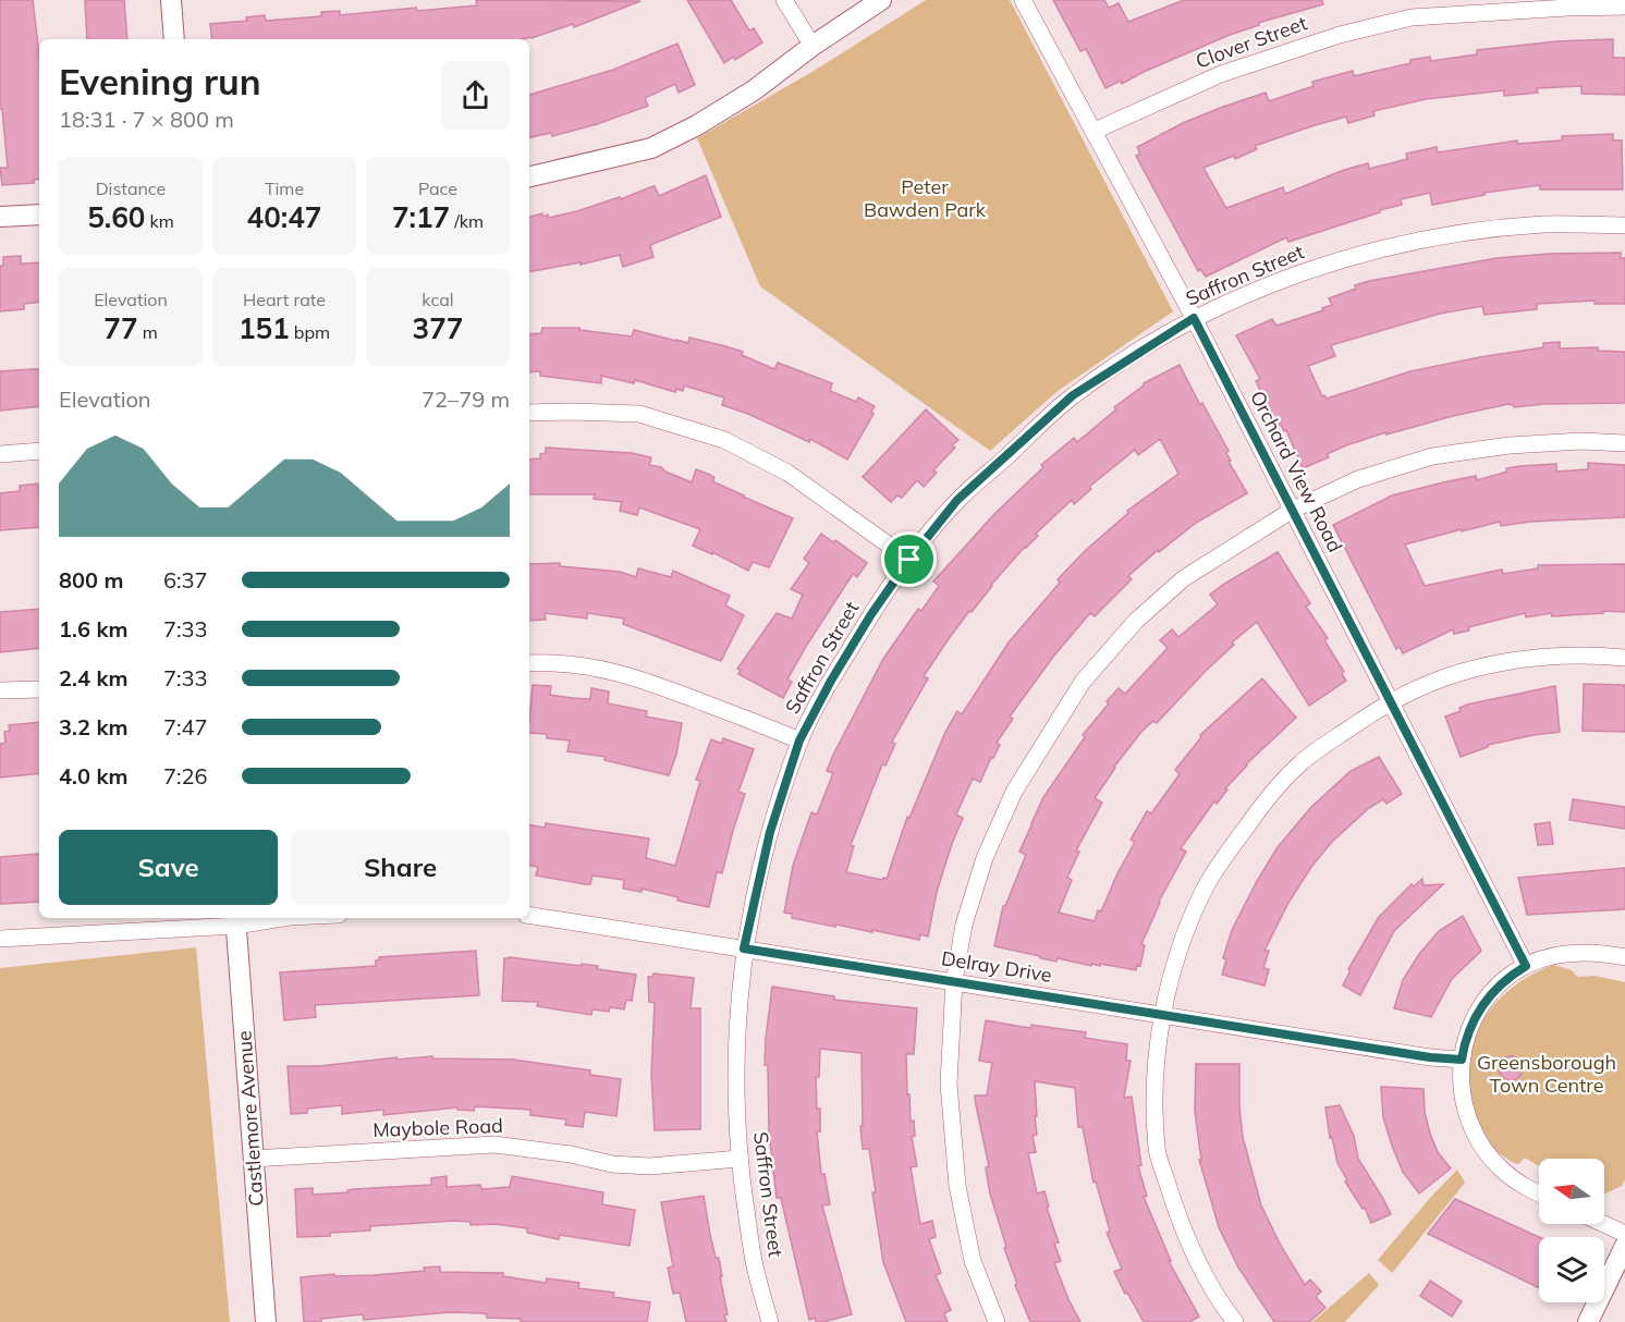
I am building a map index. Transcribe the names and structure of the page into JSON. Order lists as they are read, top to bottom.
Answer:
{
  "streets": {
    "street": [
      "Clover Street",
      "Saffron Street",
      "Orchard View Road",
      "Delray Drive",
      "Castlemore Avenue",
      "Maybole Road"
    ]
  },
  "crossings": [
    ["Clover Street", "Orchard View Road"],
    ["Saffron Street", "Orchard View Road"],
    ["Saffron Street", "Delray Drive"],
    ["Saffron Street", "Maybole Road"],
    ["Castlemore Avenue", "Maybole Road"]
  ],
  "parks": ["Peter Bawden Park", "Greensborough Town Centre"],
  "north": "left",
  "page": {
    "heading": ["Evening run", "18:31 · 7 × 800 m"],
    "stats": [
      ["Distance", "5.60 km"],
      ["Time", "40:47"],
      ["Pace", "7:17 /km"],
      ["Elevation", "77 m"],
      ["Heart rate", "151 bpm"],
      ["kcal", "377"]
    ],
    "chart": ["Elevation", "72–79 m"],
    "list": [
      {
        "name": "800 m",
        "note": "6:37"
      },
      {
        "name": "1.6 km",
        "note": "7:33"
      },
      {
        "name": "2.4 km",
        "note": "7:33"
      },
      {
        "name": "3.2 km",
        "note": "7:47"
      },
      {
        "name": "4.0 km",
        "note": "7:26"
      }
    ],
    "buttons": ["Save", "Share"]
  }
}
